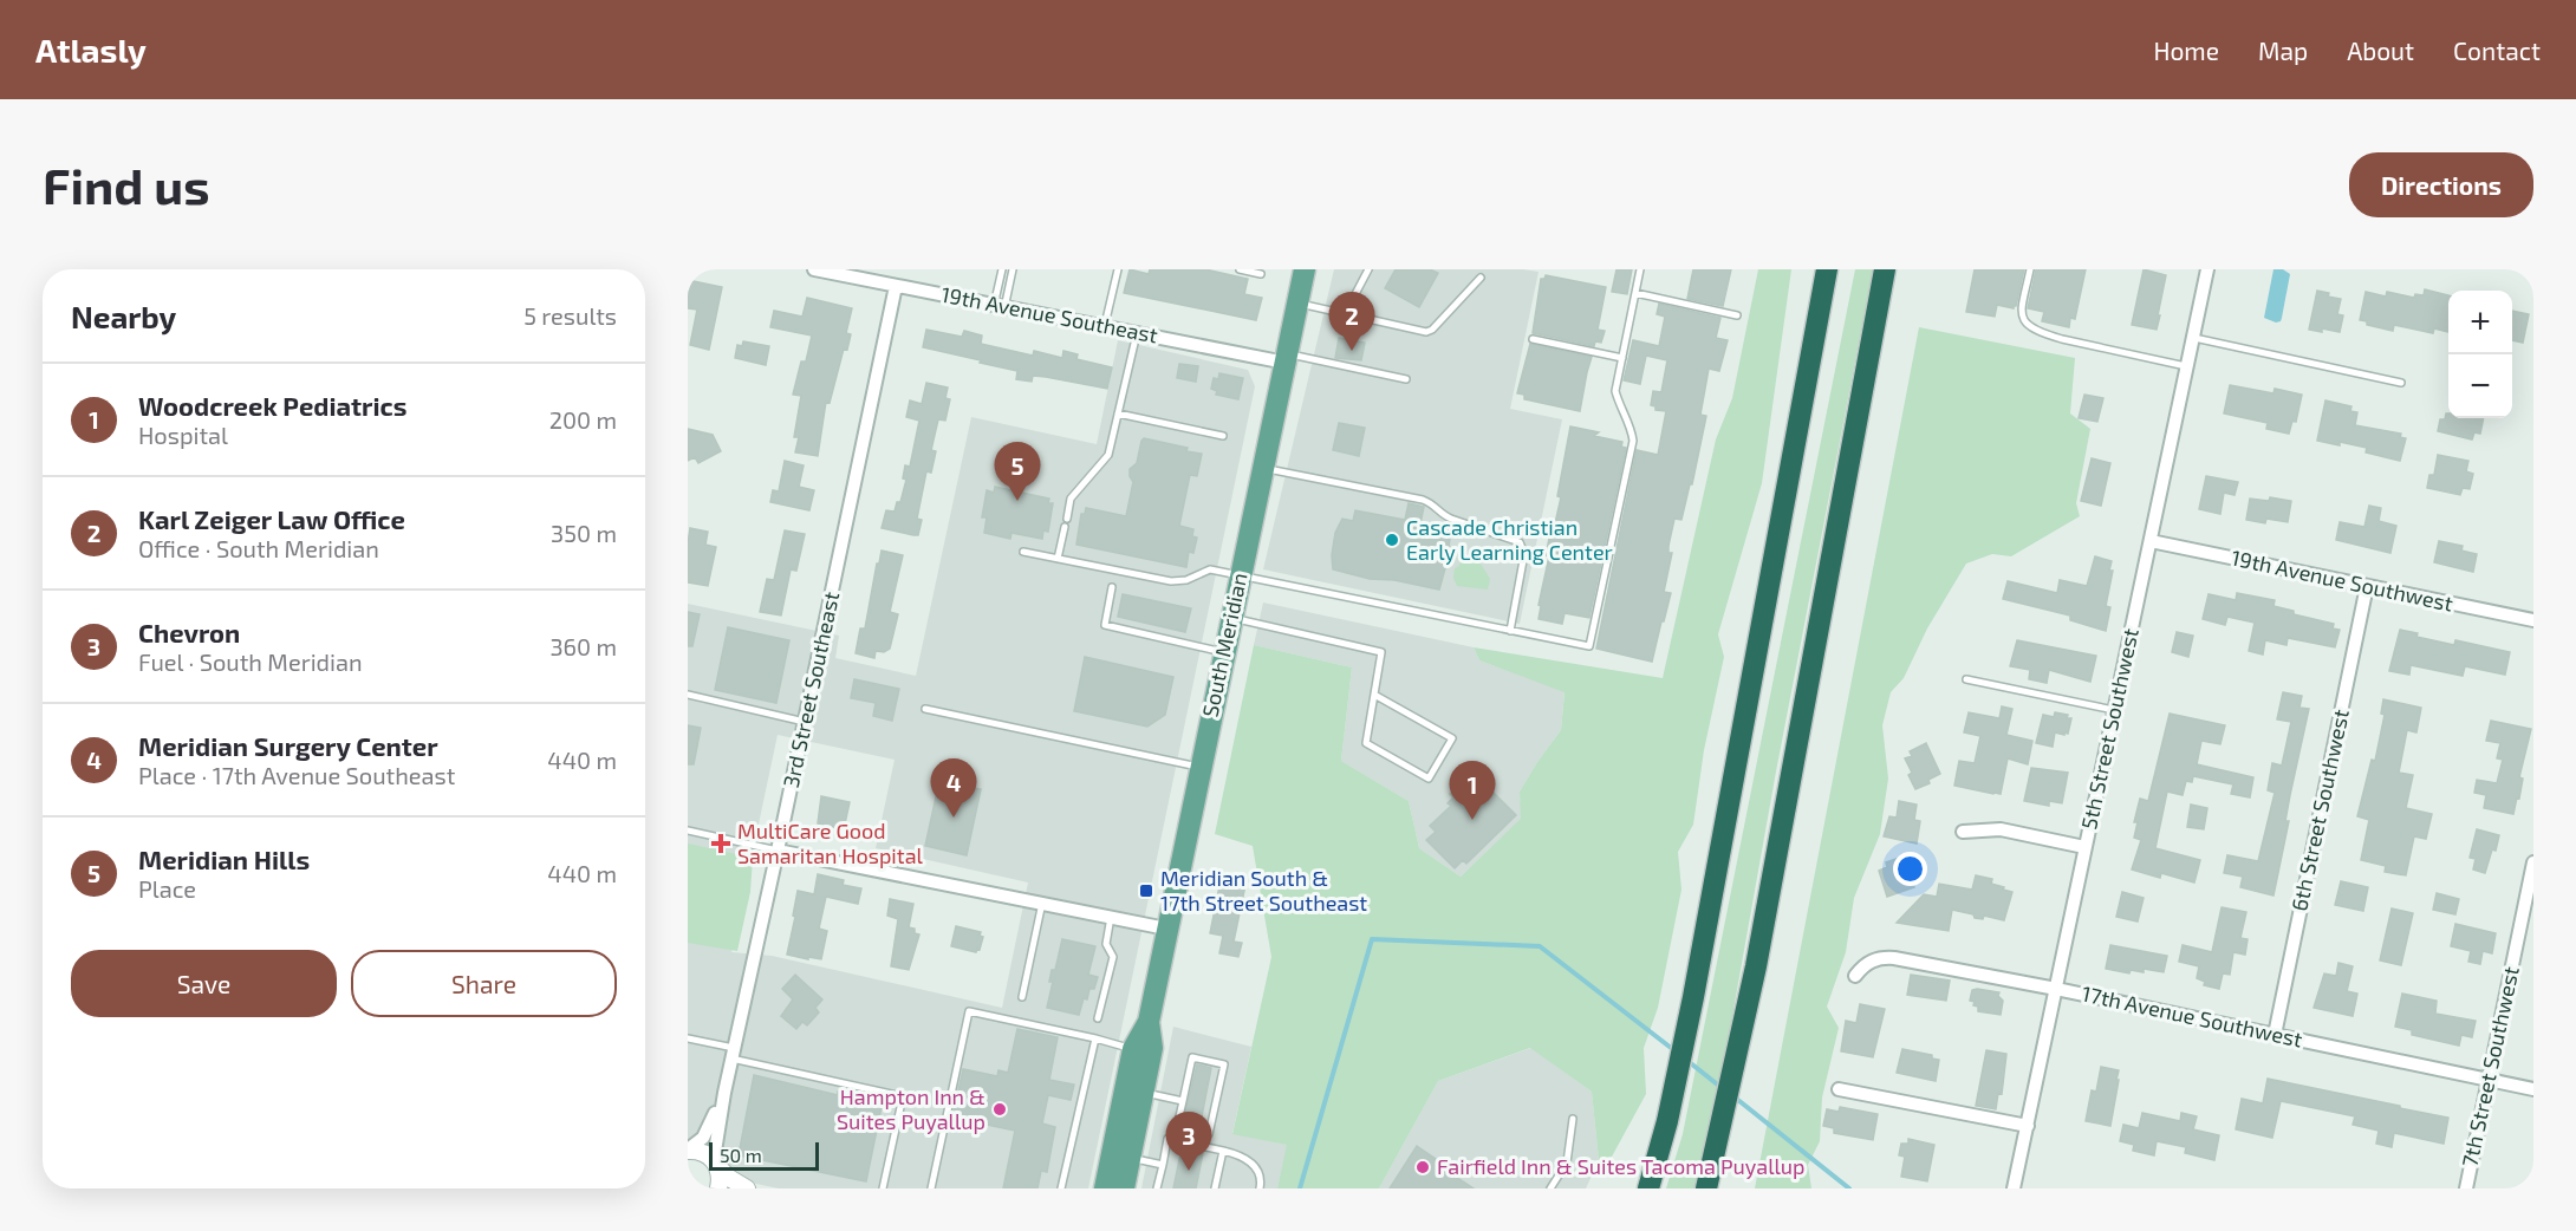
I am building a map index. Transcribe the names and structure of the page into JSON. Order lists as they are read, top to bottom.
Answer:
{
  "streets": {
    "main road": ["South Meridian"],
    "street": [
      "19th Avenue Southeast",
      "19th Avenue Southwest",
      "3rd Street Southeast",
      "5th Street Southwest",
      "6th Street Southwest",
      "17th Avenue Southwest",
      "7th Street Southwest"
    ]
  },
  "crossings": [
    ["19th Avenue Southeast", "South Meridian"],
    ["19th Avenue Southeast", "3rd Street Southeast"],
    ["19th Avenue Southwest", "5th Street Southwest"],
    ["19th Avenue Southwest", "6th Street Southwest"],
    ["5th Street Southwest", "17th Avenue Southwest"],
    ["6th Street Southwest", "17th Avenue Southwest"],
    ["17th Avenue Southwest", "7th Street Southwest"]
  ],
  "places": {
    "other": ["Cascade Christian Early Learning Center", "Hampton Inn & Suites Puyallup", "Fairfield Inn & Suites Tacoma Puyallup"],
    "health": ["MultiCare Good Samaritan Hospital"],
    "transit": ["Meridian South & 17th Street Southeast"]
  },
  "scale_bar": "50 m",
  "page": {
    "header": "Atlasly",
    "nav": [
      "Home",
      "Map",
      "About",
      "Contact"
    ],
    "buttons": [
      "Directions",
      ["Save", "Share"]
    ],
    "title": "Find us",
    "heading": ["Nearby", "5 results"],
    "map_buttons": ["+", "−"],
    "pins": [
      "2",
      "5",
      "4",
      "1",
      "3"
    ],
    "list": [
      {
        "mark": "1",
        "name": "Woodcreek Pediatrics",
        "note": "Hospital",
        "value": "200 m"
      },
      {
        "mark": "2",
        "name": "Karl Zeiger Law Office",
        "note": "Office · South Meridian",
        "value": "350 m"
      },
      {
        "mark": "3",
        "name": "Chevron",
        "note": "Fuel · South Meridian",
        "value": "360 m"
      },
      {
        "mark": "4",
        "name": "Meridian Surgery Center",
        "note": "Place · 17th Avenue Southeast",
        "value": "440 m"
      },
      {
        "mark": "5",
        "name": "Meridian Hills",
        "note": "Place",
        "value": "440 m"
      }
    ],
    "scale": "50 m"
  }
}
